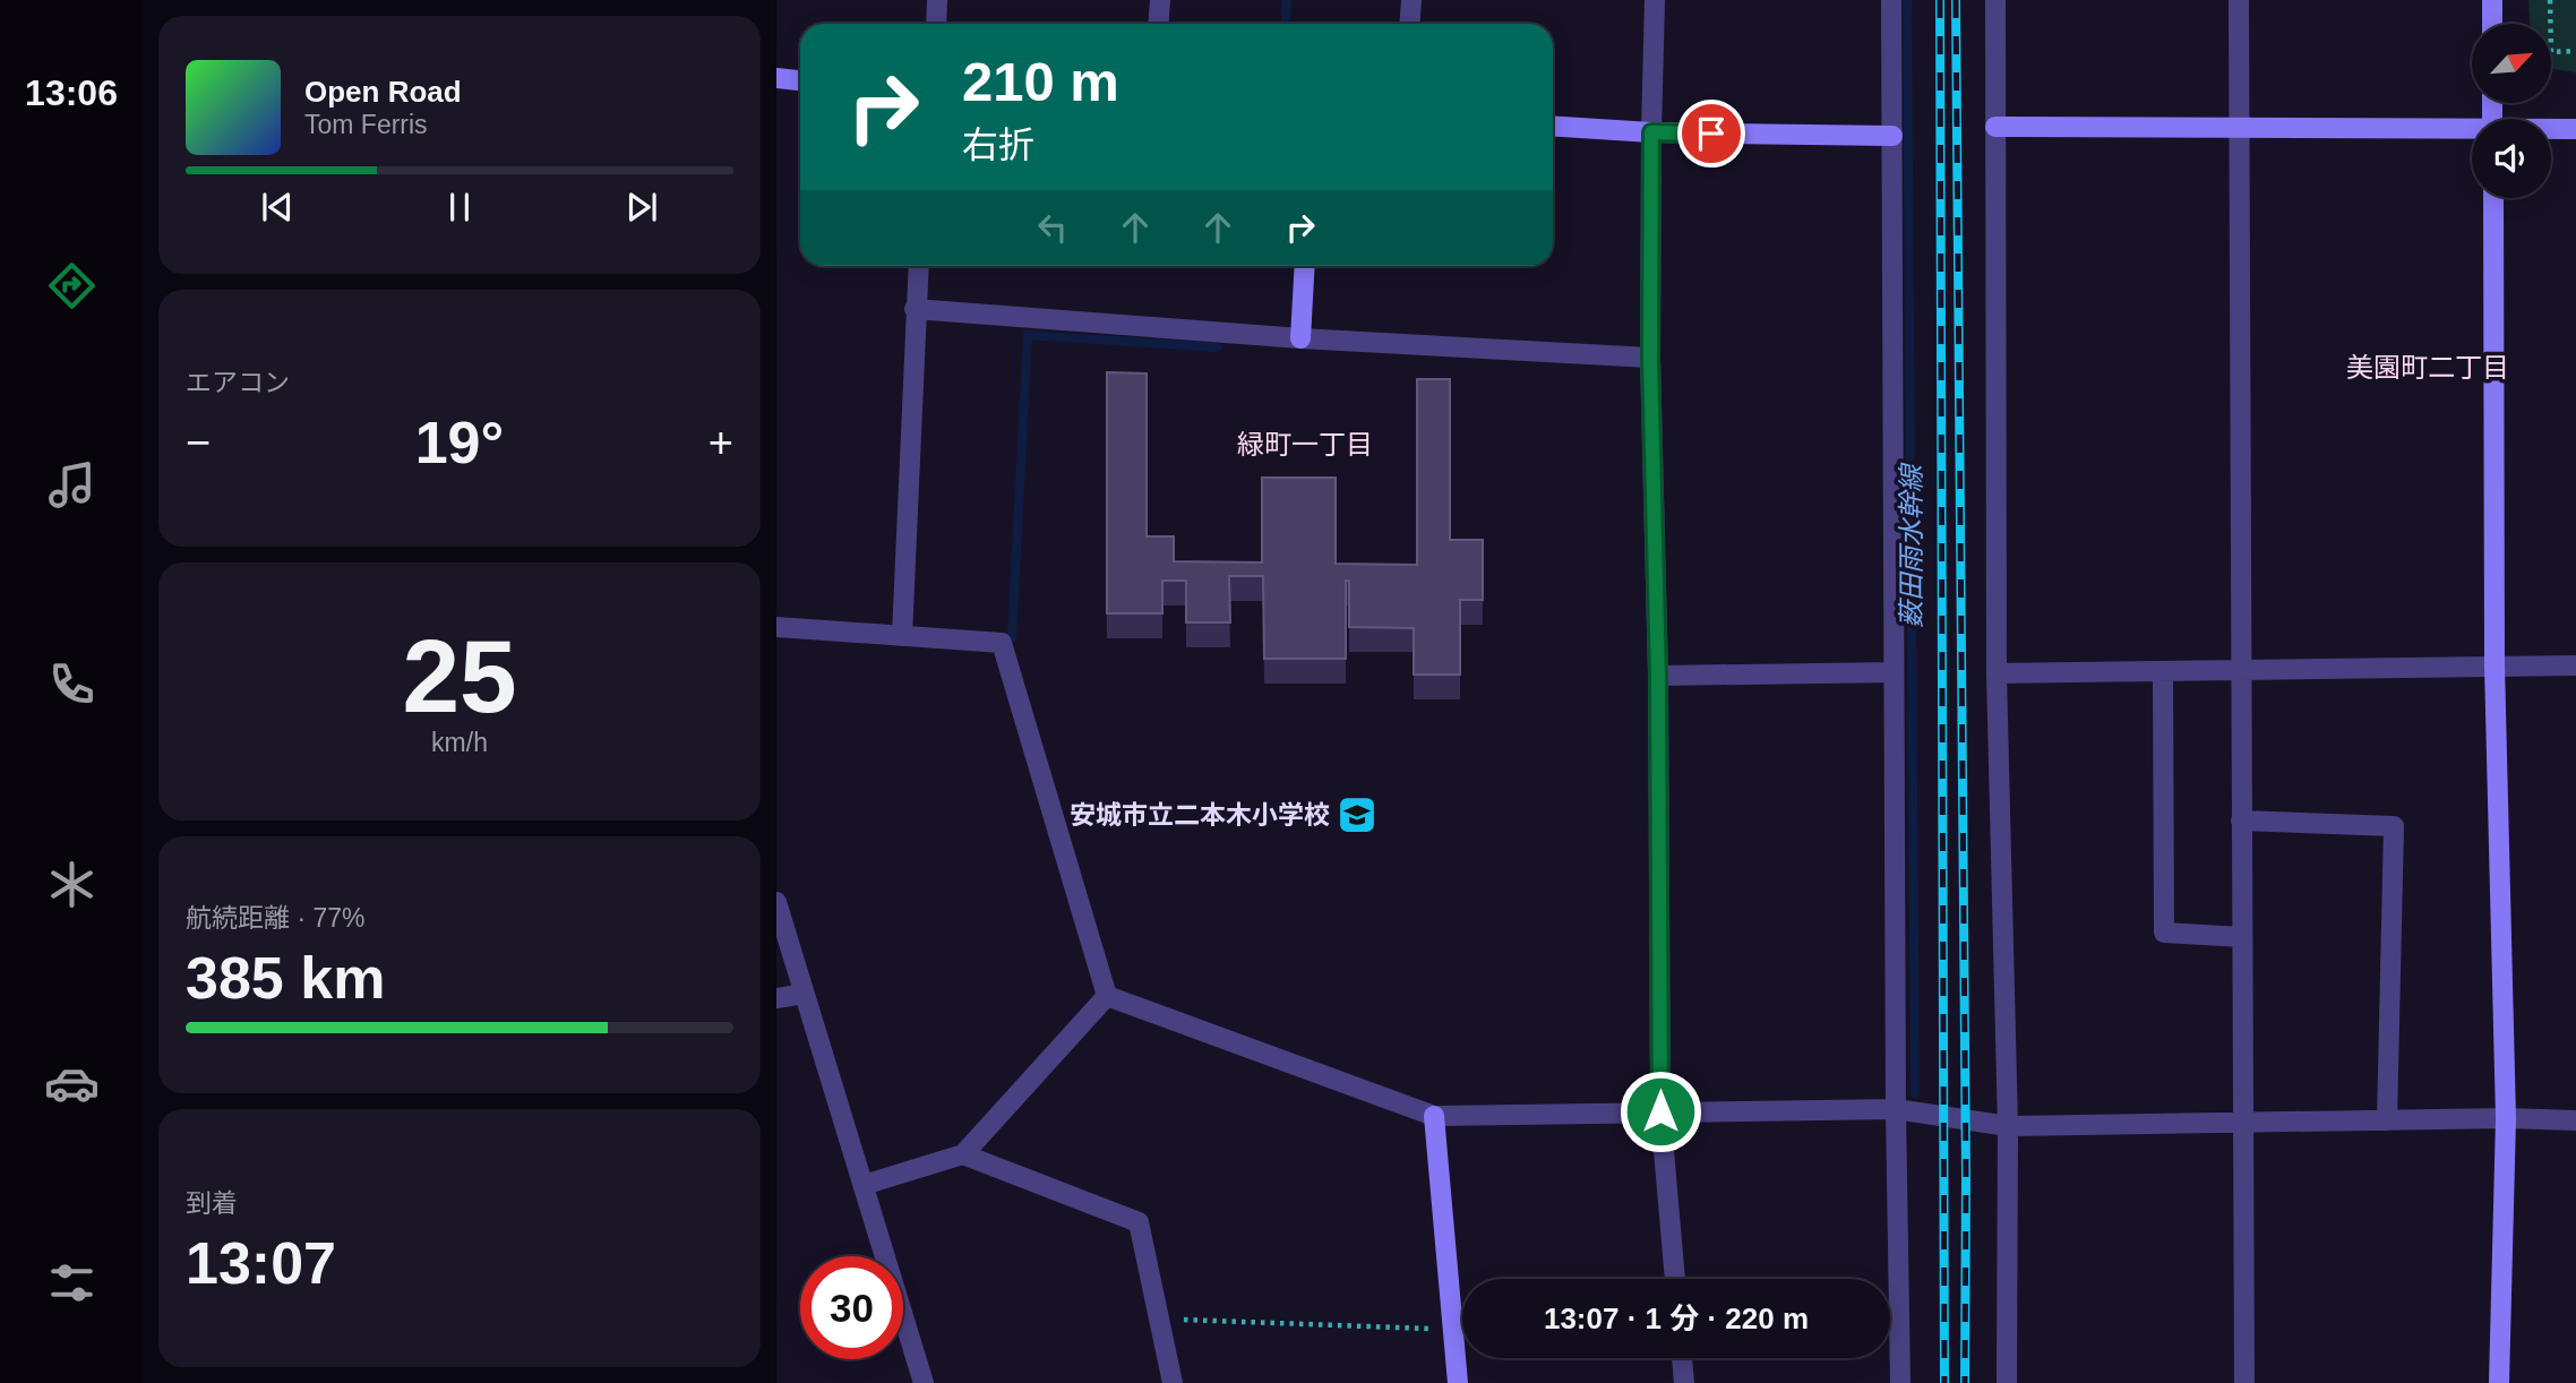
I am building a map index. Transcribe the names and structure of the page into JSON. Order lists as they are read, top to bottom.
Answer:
{
  "districts": ["美園町二丁目", "緑町一丁目"],
  "water": ["薮田雨水幹線"],
  "places": {
    "school or university": ["安城市立二本木小学校"]
  },
  "north": "top right",
  "page": {
    "tabs": "13:06",
    "turn": ["210 m", "右折"],
    "song": ["Open Road", "Tom Ferris"],
    "tile": [
      "エアコン",
      ["25", "km/h"],
      ["航続距離 · 77%", "385 km"],
      ["到着", "13:07"]
    ],
    "heat": ["−", "19°", "+"],
    "limit": "30",
    "trip": "13:07 · 1 分 · 220 m"
  }
}
